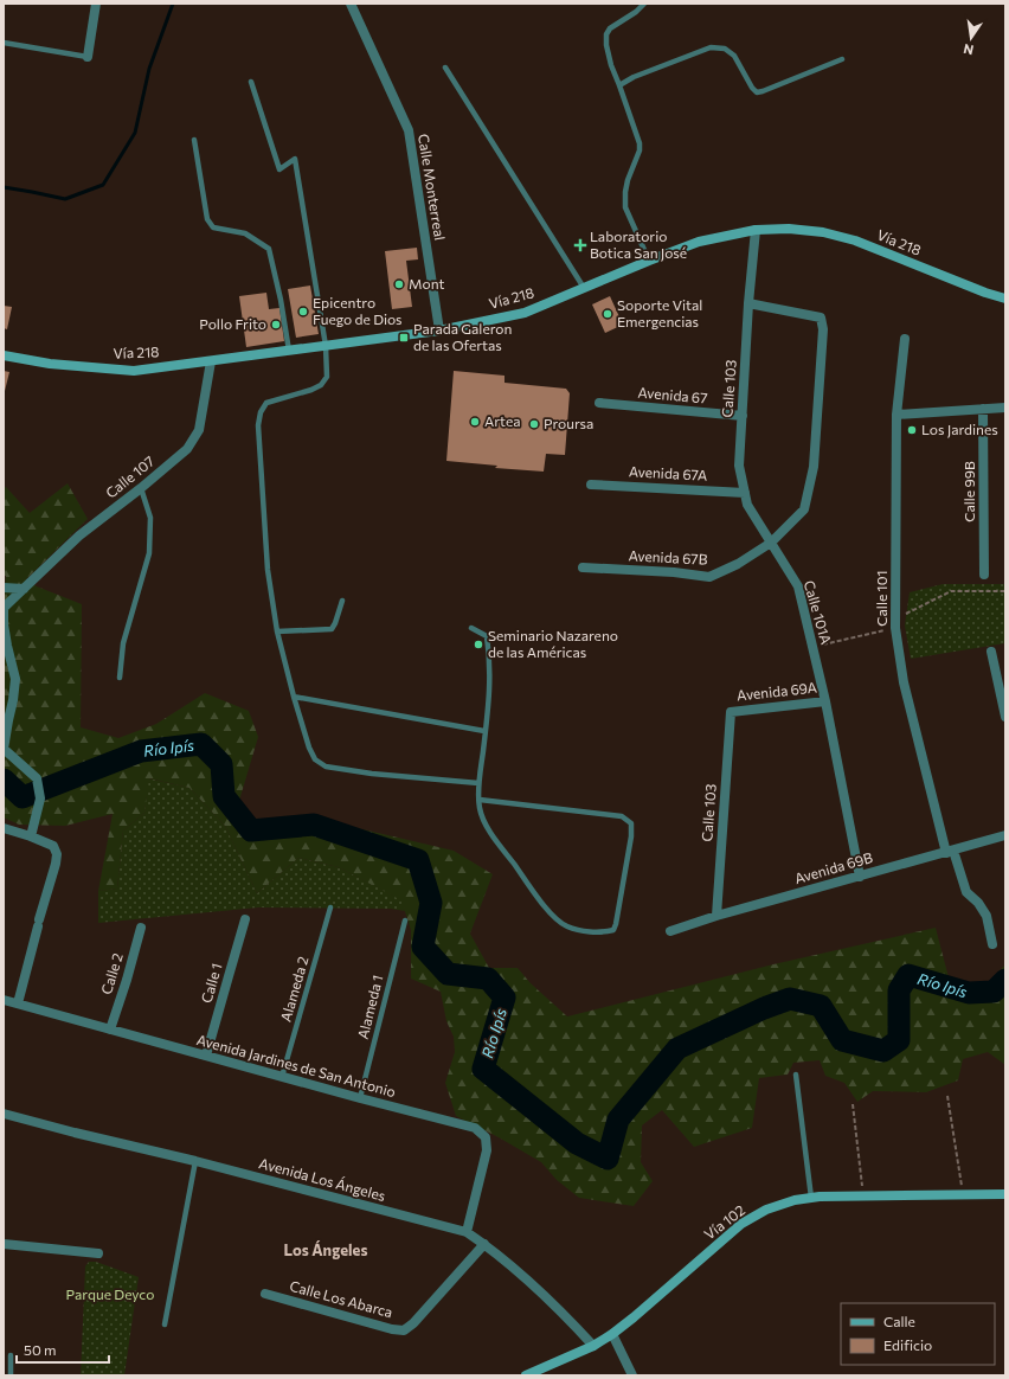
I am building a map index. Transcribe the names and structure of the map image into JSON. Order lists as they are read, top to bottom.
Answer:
{
  "streets": {
    "main road": ["Vía 218", "Vía 102"],
    "street": [
      "Calle Monterreal",
      "Calle 103",
      "Avenida 67",
      "Avenida 67A",
      "Calle 107",
      "Calle 99B",
      "Avenida 67B",
      "Calle 101",
      "Calle 101A",
      "Avenida 69A",
      "Avenida 69B",
      "Calle 2",
      "Calle 1",
      "Avenida Jardines de San Antonio",
      "Avenida Los Ángeles",
      "Calle Los Abarca"
    ],
    "lane": ["Alameda 2", "Alameda 1"]
  },
  "crossings": [
    ["Calle Monterreal", "Vía 218"],
    ["Vía 218", "Calle 103"],
    ["Vía 218", "Calle 107"],
    ["Calle 103", "Avenida 67"],
    ["Calle 103", "Avenida 67A"],
    ["Calle 103", "Avenida 67B"],
    ["Calle 103", "Calle 101A"],
    ["Calle 103", "Avenida 69A"],
    ["Calle 103", "Avenida 69B"],
    ["Avenida 67B", "Calle 101A"],
    ["Calle 101", "Avenida 69B"],
    ["Calle 101A", "Avenida 69A"],
    ["Calle 101A", "Avenida 69B"],
    ["Calle 2", "Avenida Jardines de San Antonio"],
    ["Calle 1", "Avenida Jardines de San Antonio"],
    ["Alameda 2", "Avenida Jardines de San Antonio"],
    ["Alameda 1", "Avenida Jardines de San Antonio"],
    ["Avenida Jardines de San Antonio", "Avenida Los Ángeles"],
    ["Avenida Los Ángeles", "Vía 102"],
    ["Avenida Los Ángeles", "Calle Los Abarca"]
  ],
  "districts": ["Los Ángeles"],
  "water": ["Río Ipís"],
  "parks": ["Parque Deyco"],
  "places": {
    "health": ["Laboratorio Botica San José"],
    "other": [
      "Mont",
      "Epicentro Fuego de Dios",
      "Soporte Vital Emergencias",
      "Pollo Frito",
      "Artea",
      "Proursa",
      "Los Jardines",
      "Seminario Nazareno de las Américas"
    ],
    "transit": ["Parada Galeron de las Ofertas"]
  },
  "legend": ["Calle", "Edificio"],
  "scale_bar": "50 m",
  "north": "bottom"
}
